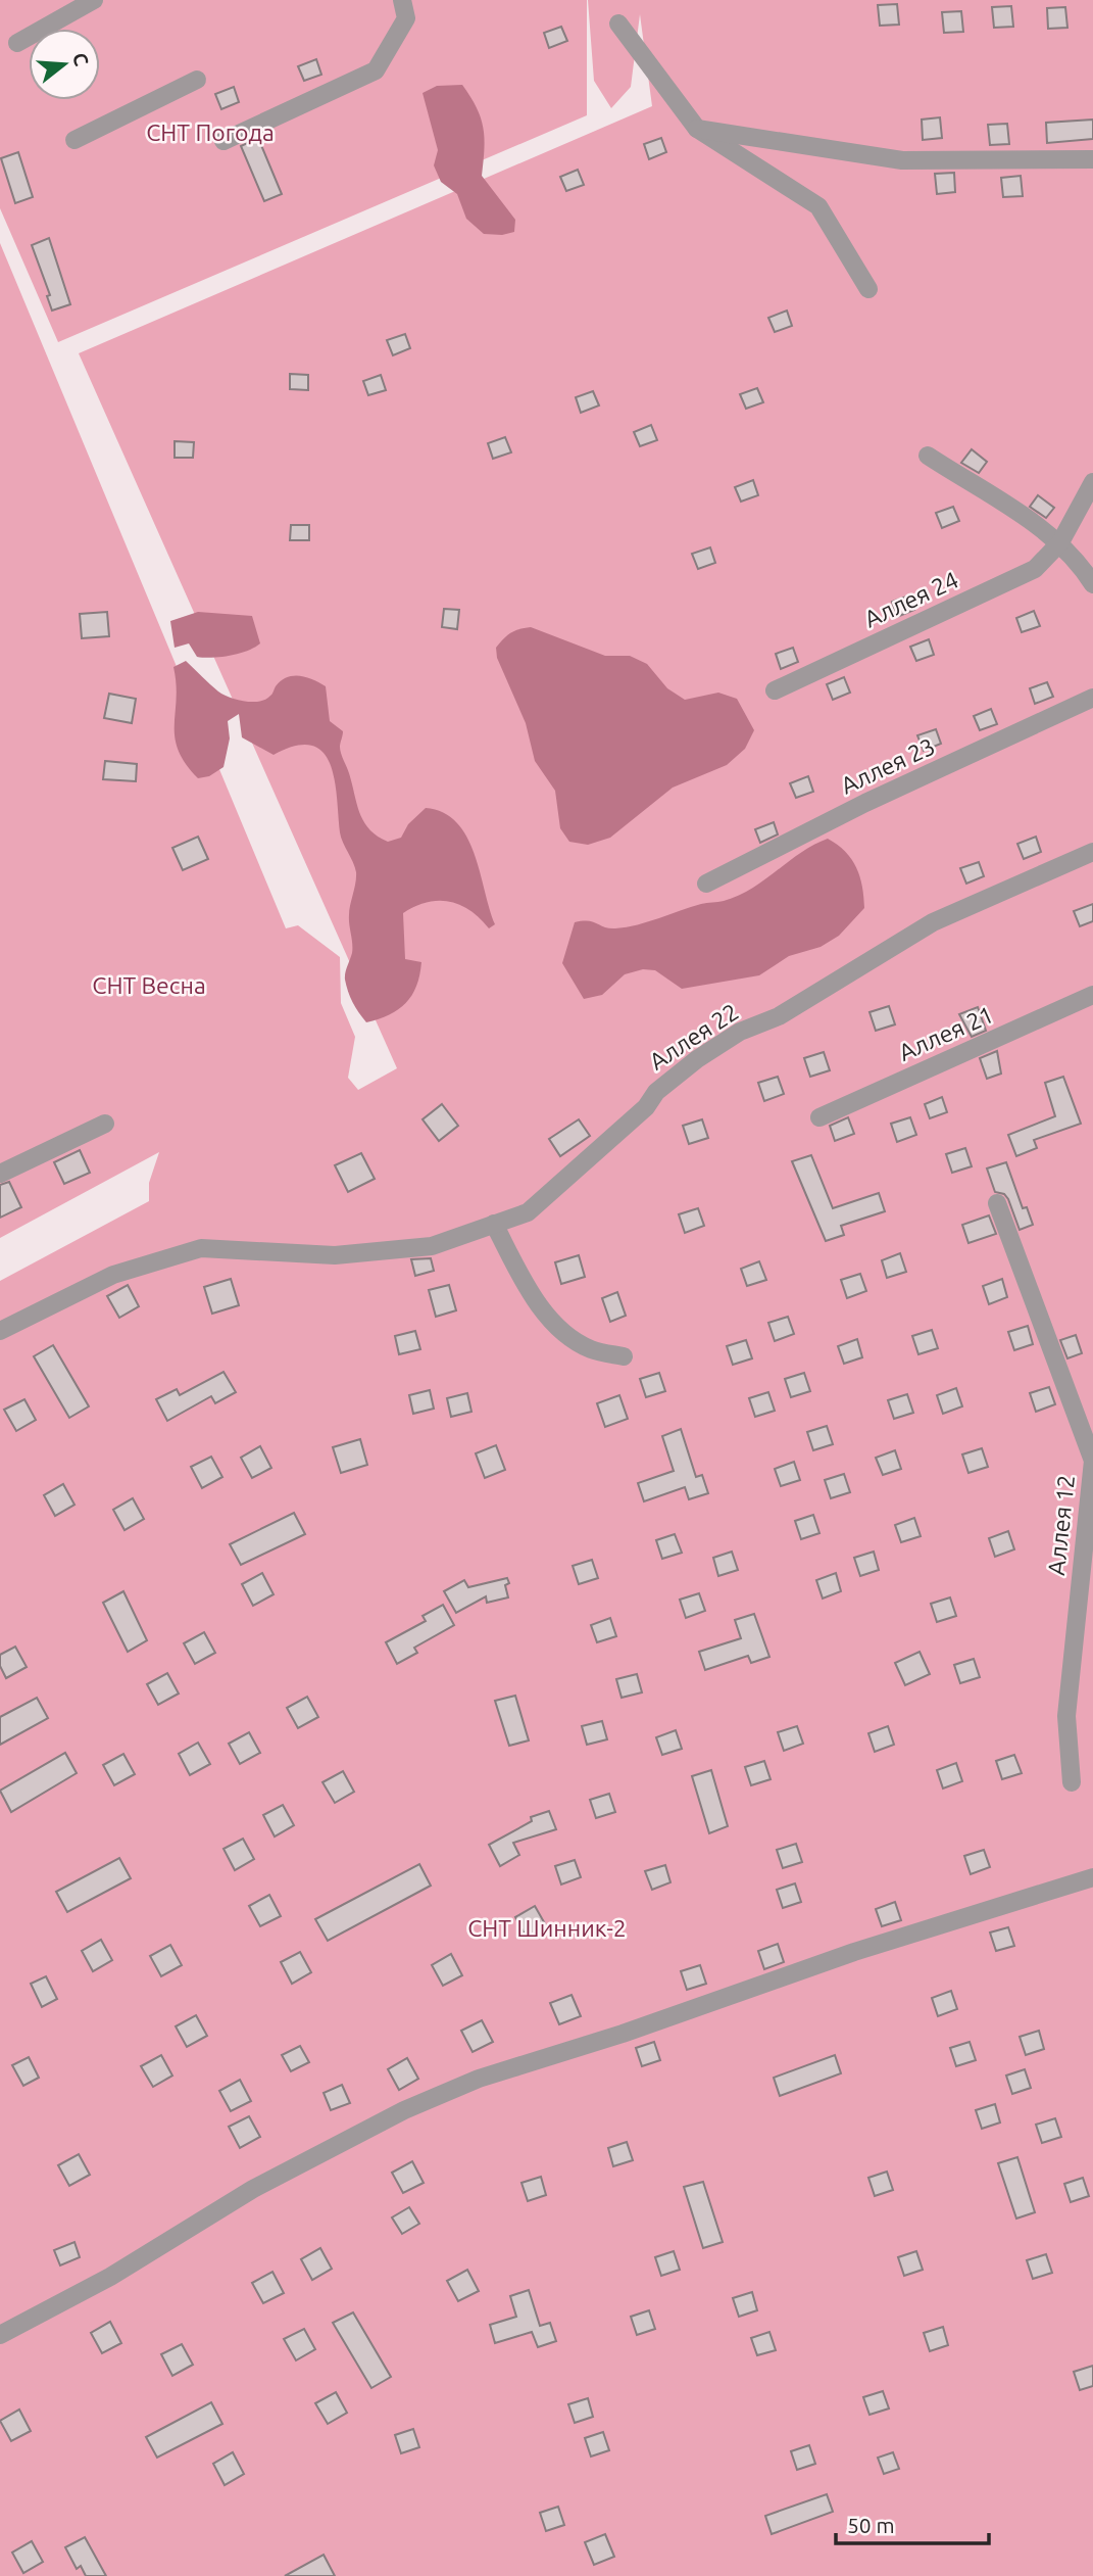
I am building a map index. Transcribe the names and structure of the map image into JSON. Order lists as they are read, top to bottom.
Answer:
{
  "streets": {
    "street": [
      "Аллея 24",
      "Аллея 23",
      "Аллея 21",
      "Аллея 22",
      "Аллея 12"
    ]
  },
  "parks": ["СНТ Погода", "СНТ Весна", "СНТ Шинник-2"],
  "scale_bar": "50 m",
  "north": "right"
}
